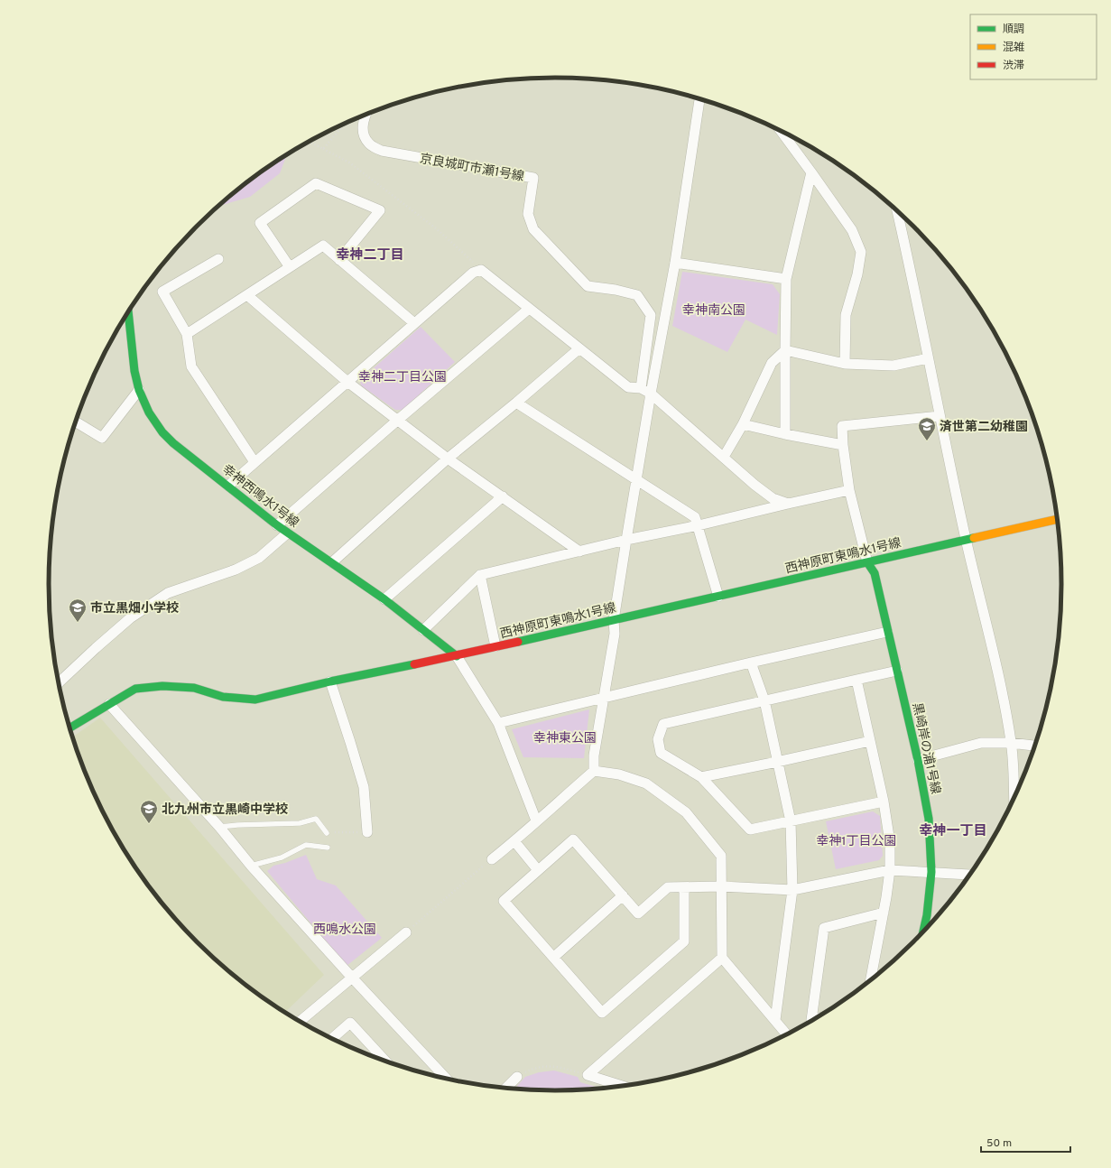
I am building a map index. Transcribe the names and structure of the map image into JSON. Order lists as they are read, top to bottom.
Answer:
{
  "streets": {
    "street": [
      "京良城町市瀬1号線",
      "幸神西鳴水1号線",
      "西神原町東鳴水1号線",
      "黒崎岸の浦1号線"
    ]
  },
  "crossings": [
    ["幸神西鳴水1号線", "西神原町東鳴水1号線"],
    ["西神原町東鳴水1号線", "黒崎岸の浦1号線"]
  ],
  "districts": ["幸神二丁目", "幸神一丁目"],
  "parks": [
    "幸神南公園",
    "幸神二丁目公園",
    "幸神東公園",
    "幸神1丁目公園",
    "西鳴水公園"
  ],
  "places": {
    "school or university": ["済世第二幼稚園", "市立黒畑小学校", "北九州市立黒崎中学校"]
  },
  "legend": ["順調", "混雑", "渋滞"],
  "scale_bar": "50 m"
}
